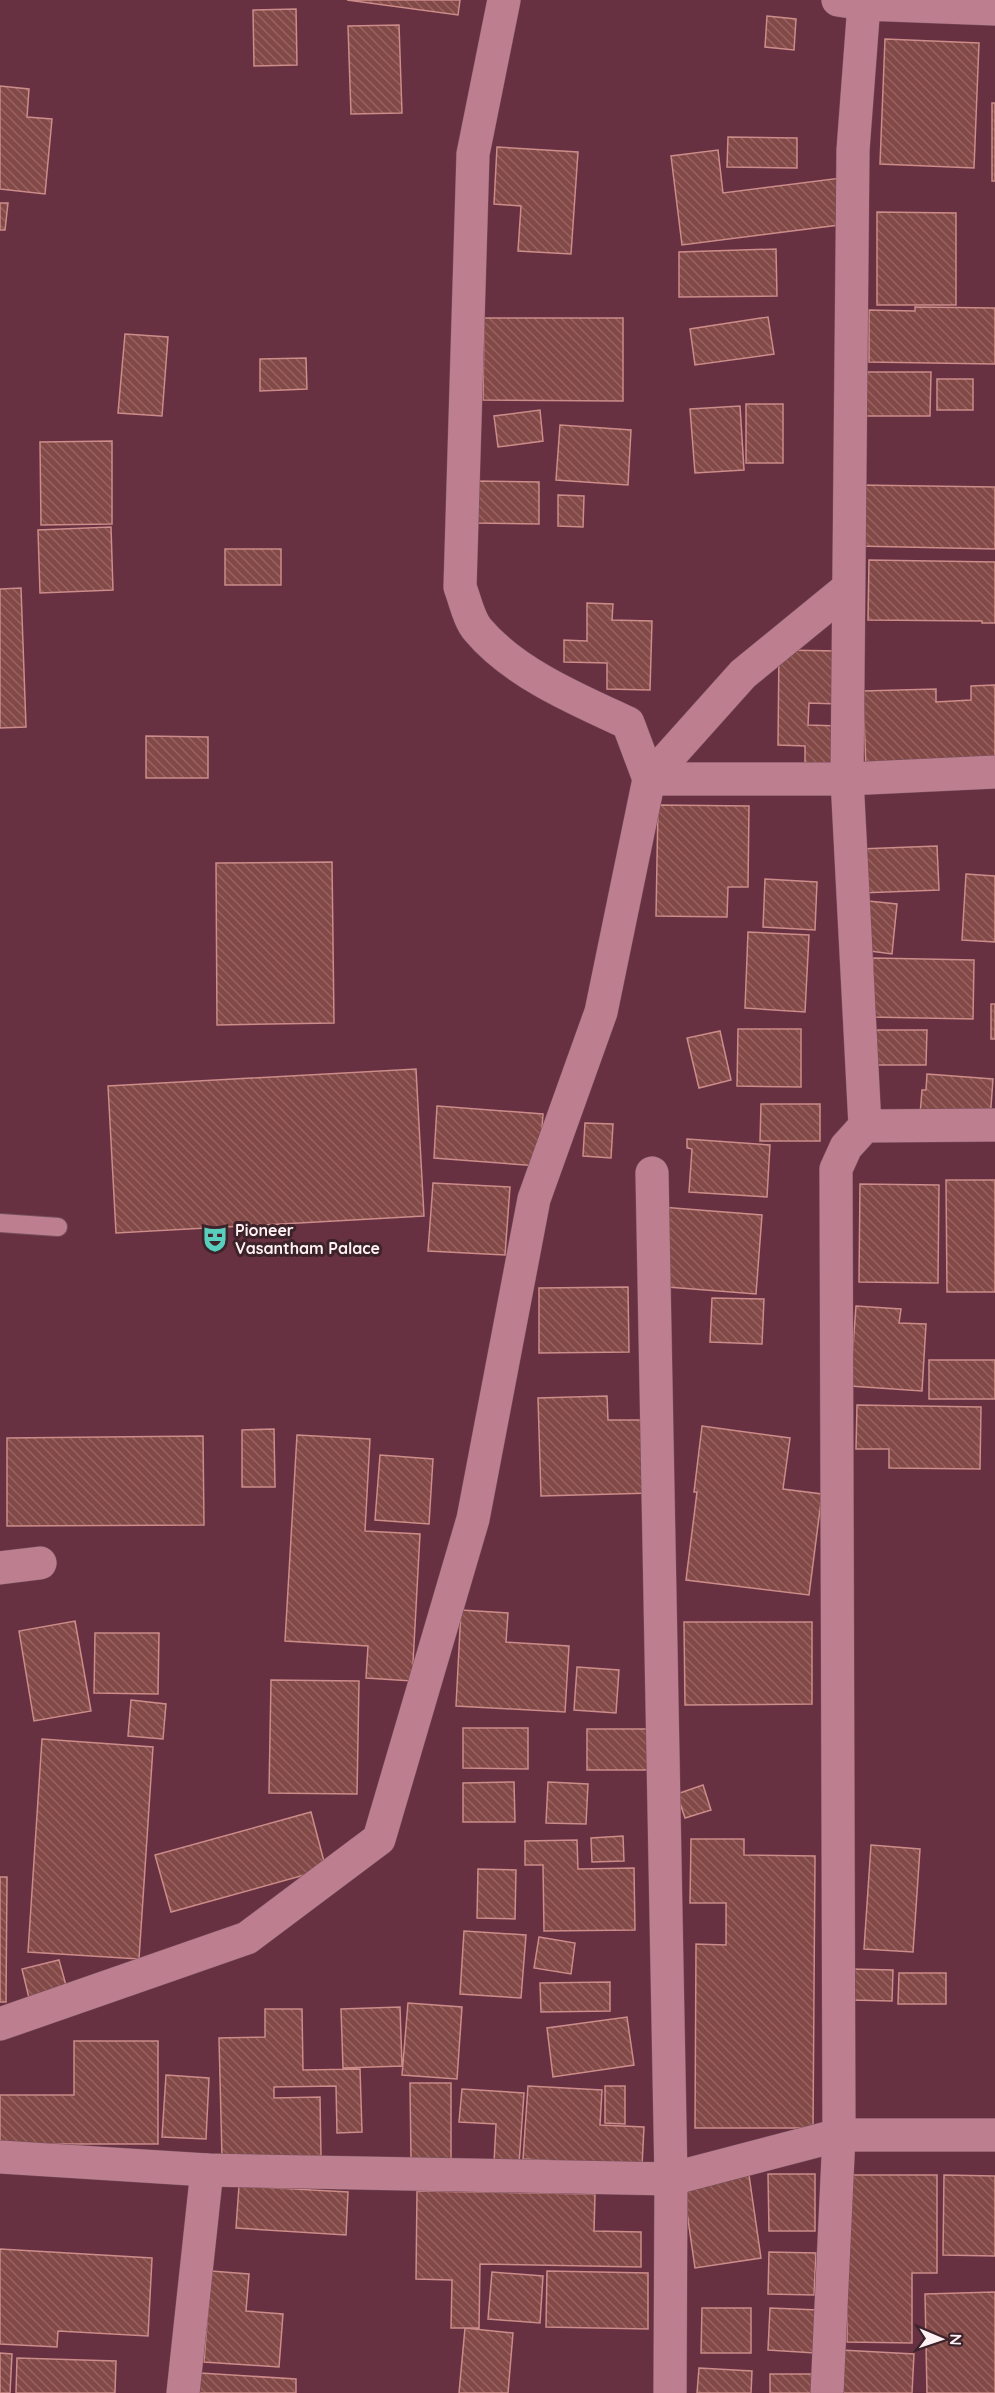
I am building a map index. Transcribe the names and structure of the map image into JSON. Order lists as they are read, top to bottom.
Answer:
{
  "places": {
    "theatre": ["Pioneer Vasantham Palace"]
  },
  "north": "right"
}
